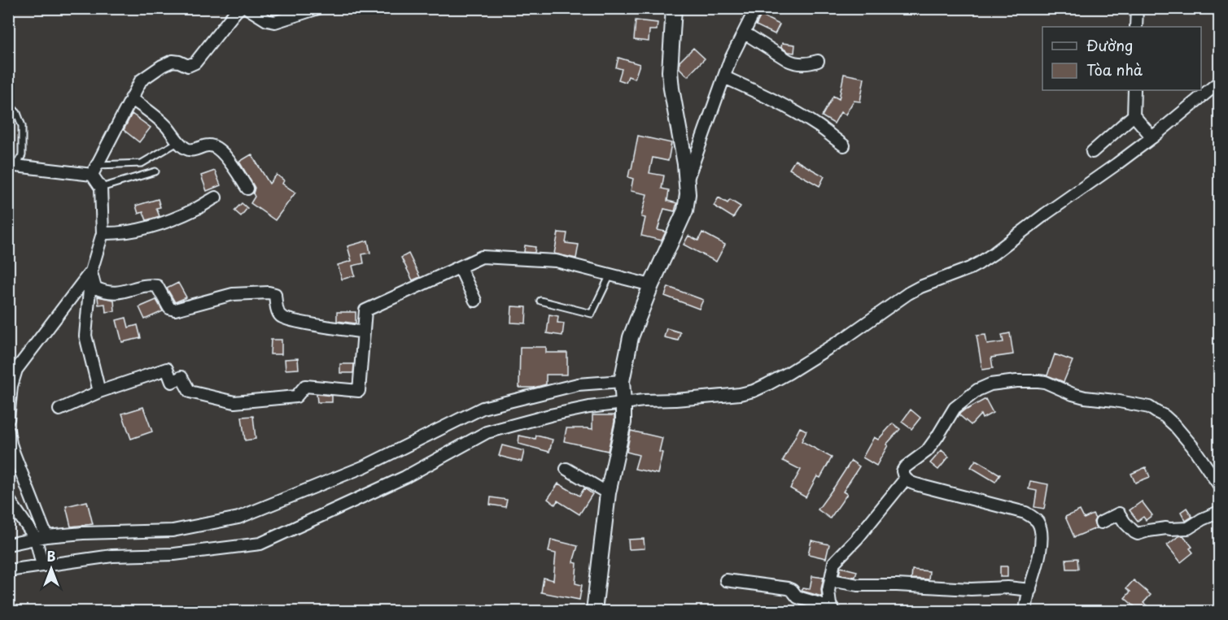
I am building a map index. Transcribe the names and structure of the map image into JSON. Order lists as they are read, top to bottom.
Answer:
{
  "legend": ["Đường", "Tòa nhà"],
  "north": "top"
}
